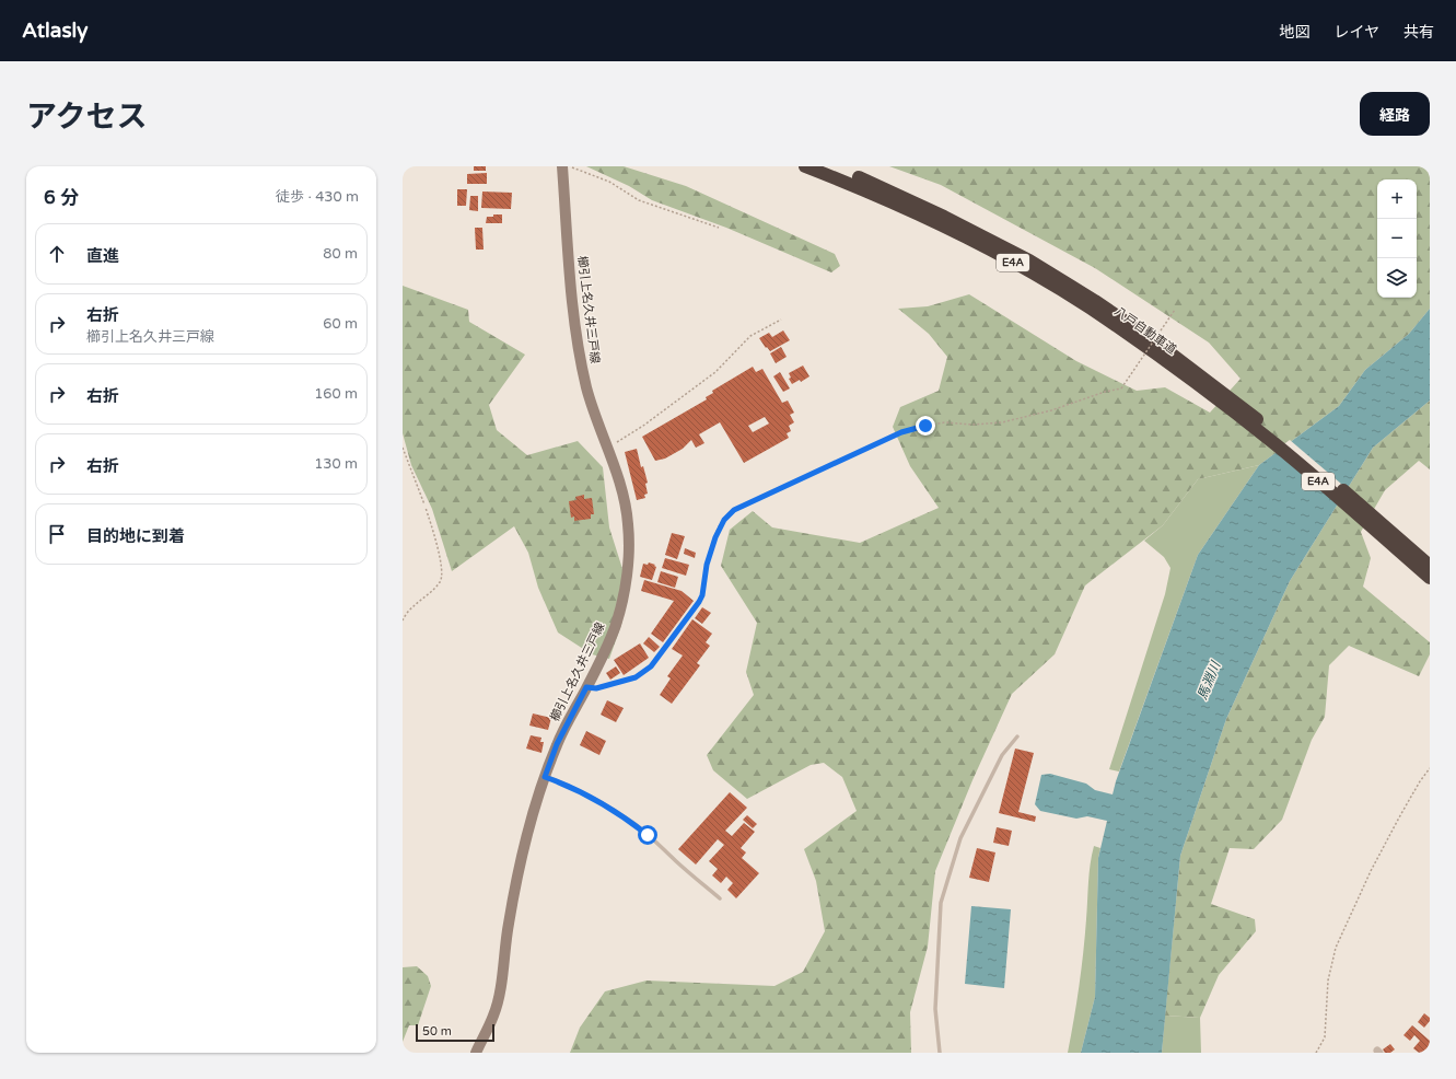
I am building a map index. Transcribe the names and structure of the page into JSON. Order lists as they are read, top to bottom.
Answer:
{
  "streets": {
    "highway": ["E4A", "八戸自動車道"],
    "main road": ["櫛引上名久井三戸線"]
  },
  "water": ["馬淵川"],
  "scale_bar": "50 m",
  "page": {
    "header": "Atlasly",
    "nav": ["地図", "レイヤ", "共有"],
    "title": "アクセス",
    "buttons": "経路",
    "heading": ["6 分", "徒歩 · 430 m"],
    "map_buttons": ["+", "−"],
    "list": [
      ["直進", "80 m"],
      ["右折", "櫛引上名久井三戸線", "60 m"],
      ["右折", "160 m"],
      ["右折", "130 m"],
      "目的地に到着"
    ],
    "scale": "50 m"
  }
}
